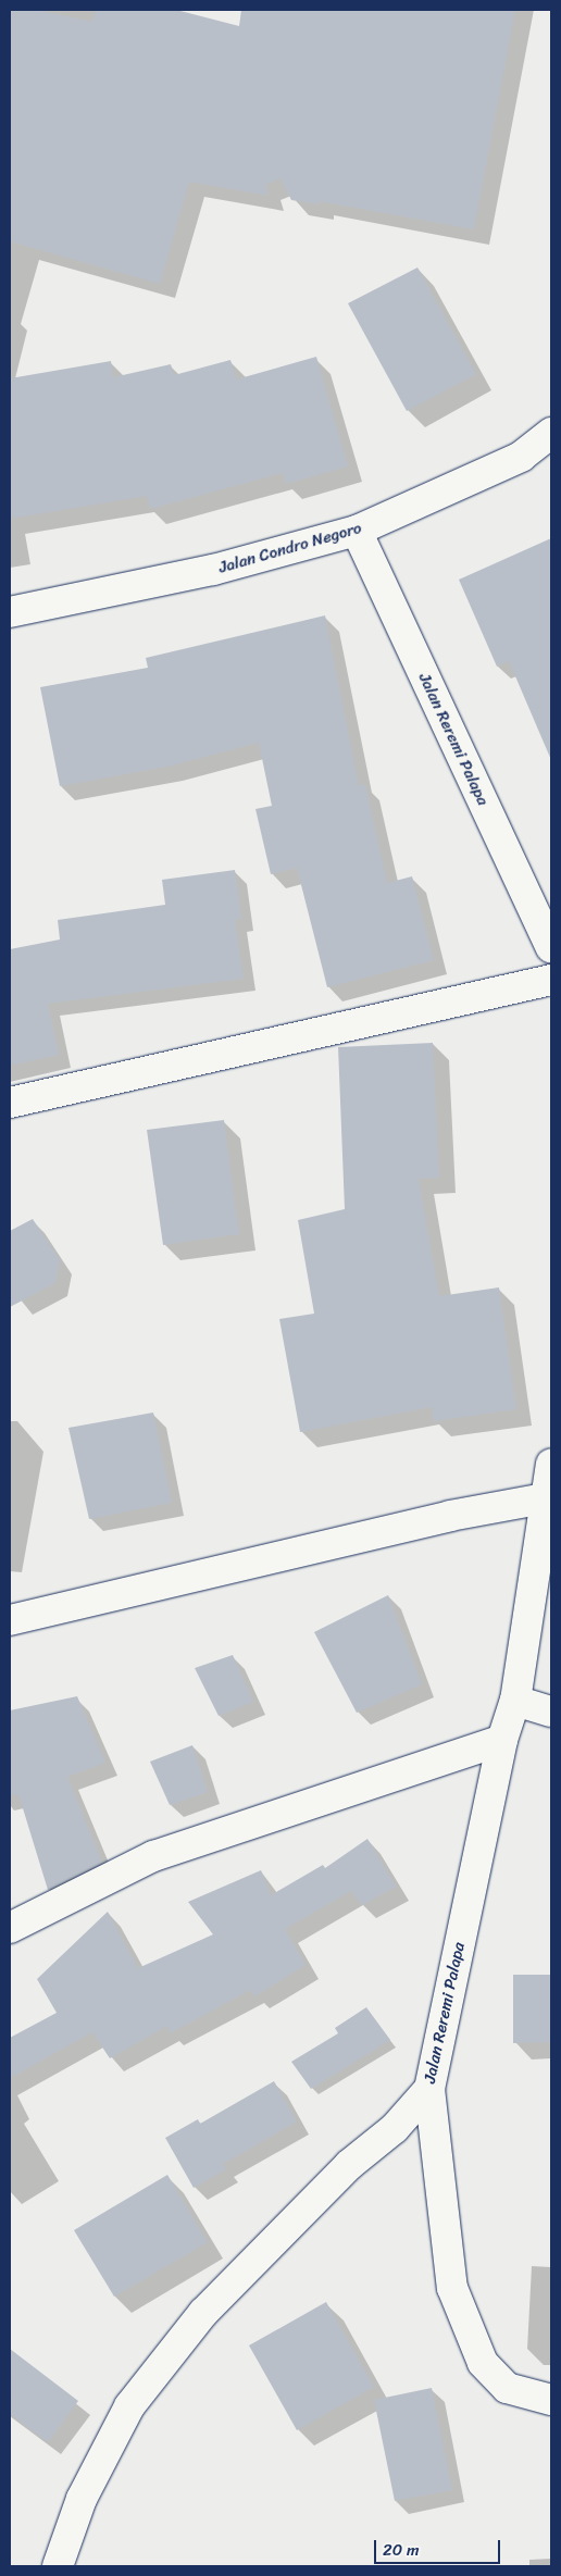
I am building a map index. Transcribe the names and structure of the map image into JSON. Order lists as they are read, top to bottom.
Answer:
{
  "streets": {
    "street": ["Jalan Condro Negoro", "Jalan Reremi Palapa"]
  },
  "crossings": [
    ["Jalan Condro Negoro", "Jalan Reremi Palapa"]
  ],
  "scale_bar": "20 m"
}
